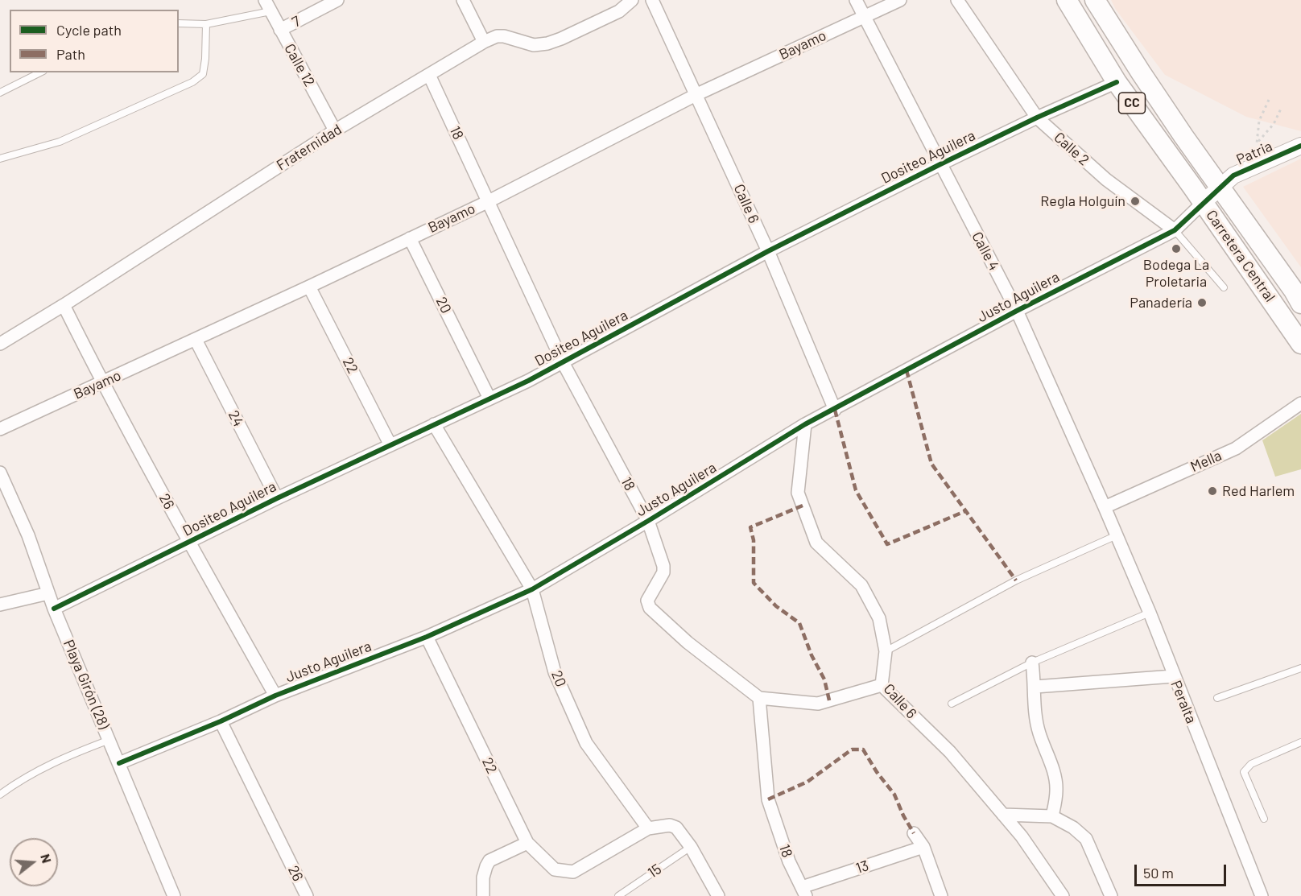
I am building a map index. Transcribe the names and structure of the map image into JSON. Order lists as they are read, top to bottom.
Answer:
{
  "streets": {
    "main road": ["CC", "Carretera Central"],
    "street": [
      "7",
      "Bayamo",
      "Calle 12",
      "18",
      "Fraternidad",
      "Calle 2",
      "Patria",
      "Dositeo Aguilera",
      "Calle 6",
      "Calle 4",
      "Justo Aguilera",
      "20",
      "22",
      "24",
      "Mella",
      "26",
      "Playa Girón (28)",
      "Peralta",
      "13"
    ],
    "lane": ["15"]
  },
  "crossings": [
    ["7", "Calle 12"],
    ["Bayamo", "18"],
    ["Bayamo", "Calle 6"],
    ["Bayamo", "Calle 4"],
    ["Bayamo", "20"],
    ["Bayamo", "22"],
    ["Bayamo", "24"],
    ["Bayamo", "26"],
    ["Calle 12", "Fraternidad"],
    ["18", "Fraternidad"],
    ["18", "Dositeo Aguilera"],
    ["18", "Justo Aguilera"],
    ["18", "13"],
    ["Fraternidad", "26"],
    ["Calle 2", "Dositeo Aguilera"],
    ["Calle 2", "Justo Aguilera"],
    ["Patria", "Carretera Central"],
    ["Patria", "Justo Aguilera"],
    ["Dositeo Aguilera", "Calle 6"],
    ["Dositeo Aguilera", "Calle 4"],
    ["Dositeo Aguilera", "Carretera Central"],
    ["Dositeo Aguilera", "20"],
    ["Dositeo Aguilera", "22"],
    ["Dositeo Aguilera", "24"],
    ["Dositeo Aguilera", "26"],
    ["Dositeo Aguilera", "Playa Girón (28)"],
    ["Calle 6", "Justo Aguilera"],
    ["Calle 4", "Justo Aguilera"],
    ["Calle 4", "Mella"],
    ["Calle 4", "Peralta"],
    ["Carretera Central", "Justo Aguilera"],
    ["Justo Aguilera", "20"],
    ["Justo Aguilera", "22"],
    ["Justo Aguilera", "26"],
    ["Justo Aguilera", "Playa Girón (28)"],
    ["20", "22"],
    ["Mella", "Peralta"]
  ],
  "places": [
    "Regla Holguín",
    "Bodega La Proletaria",
    "Panadería",
    "Red Harlem"
  ],
  "legend": ["Cycle path", "Path"],
  "scale_bar": "50 m",
  "north": "right"
}
